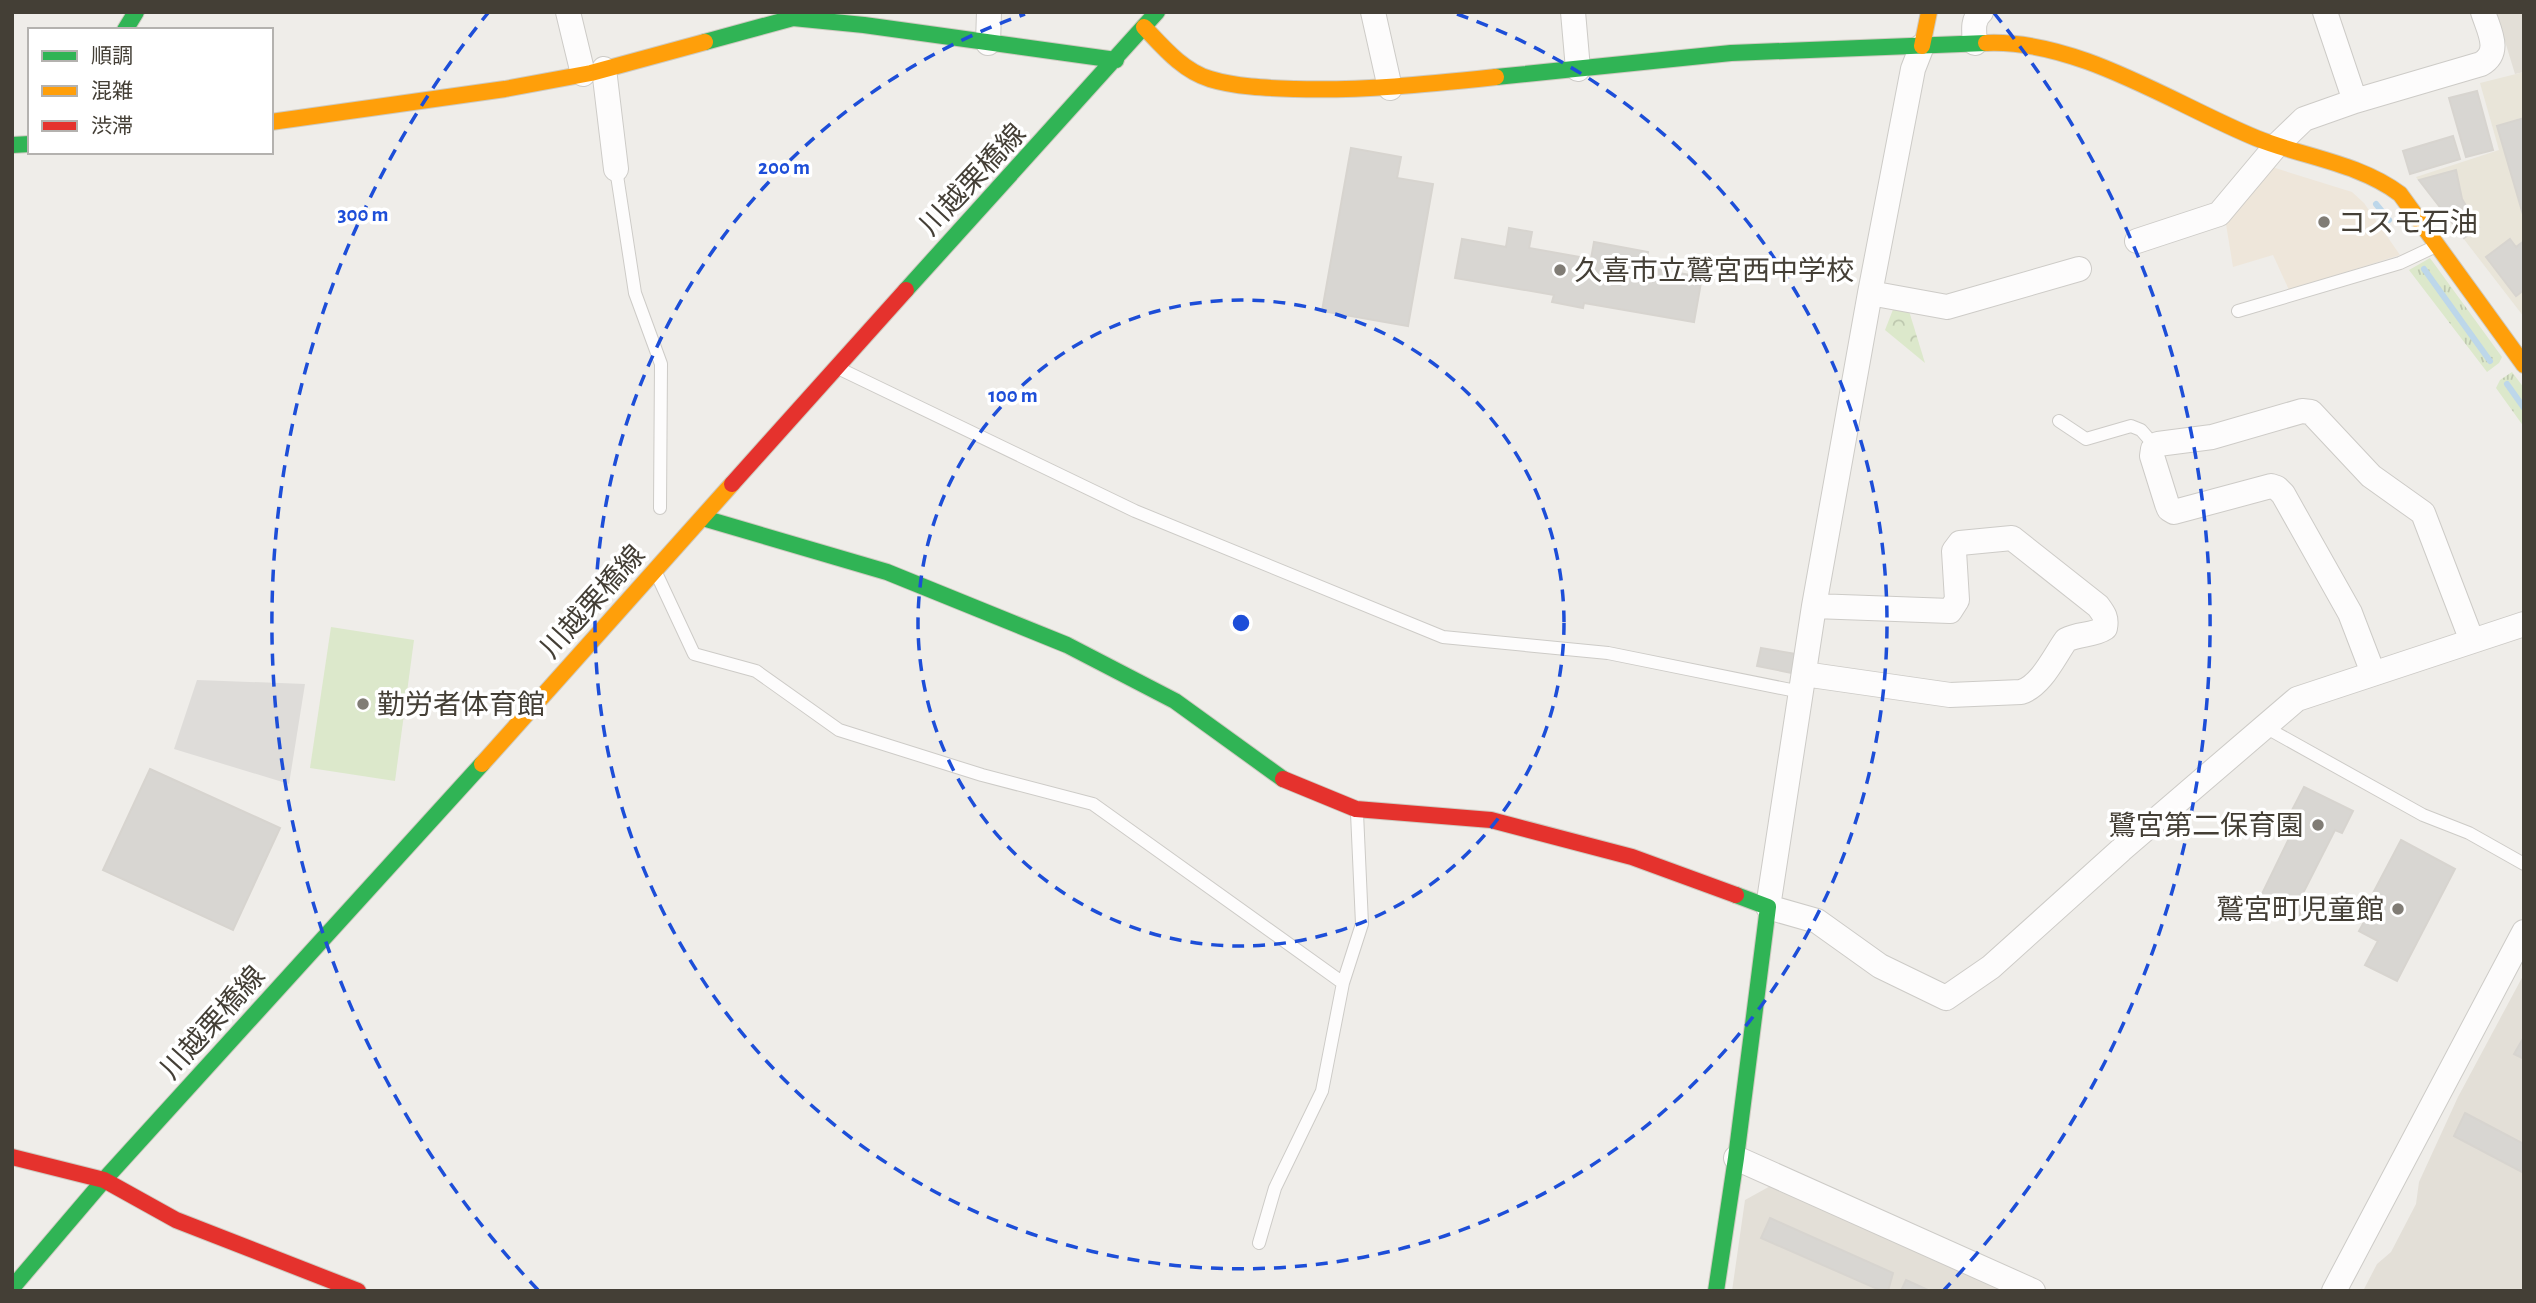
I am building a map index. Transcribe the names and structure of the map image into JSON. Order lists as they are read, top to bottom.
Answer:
{
  "streets": {
    "street": ["川越栗橋線"]
  },
  "places": [
    "コスモ石油",
    "久喜市立鷲宮西中学校",
    "勤労者体育館",
    "鷺宮第二保育園",
    "鷲宮町児童館"
  ],
  "legend": ["順調", "混雑", "渋滞"],
  "rings": ["200 m", "300 m", "100 m"]
}
